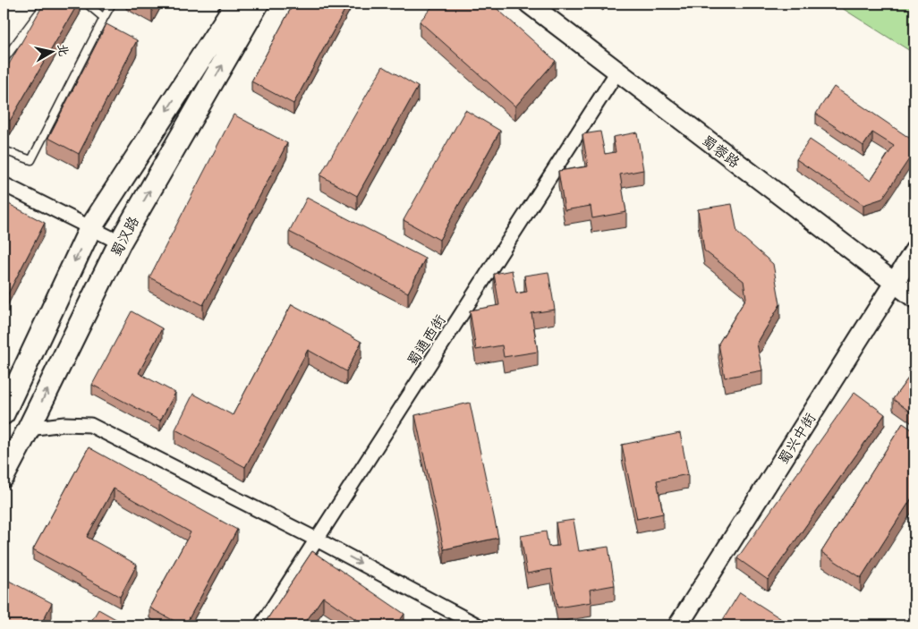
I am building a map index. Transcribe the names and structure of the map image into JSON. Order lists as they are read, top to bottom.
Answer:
{
  "streets": {
    "main road": ["蜀汉路"],
    "street": ["蜀蓉路", "蜀通西街", "蜀兴中街"]
  },
  "crossings": [
    ["蜀蓉路", "蜀通西街"],
    ["蜀蓉路", "蜀兴中街"]
  ],
  "north": "right"
}
